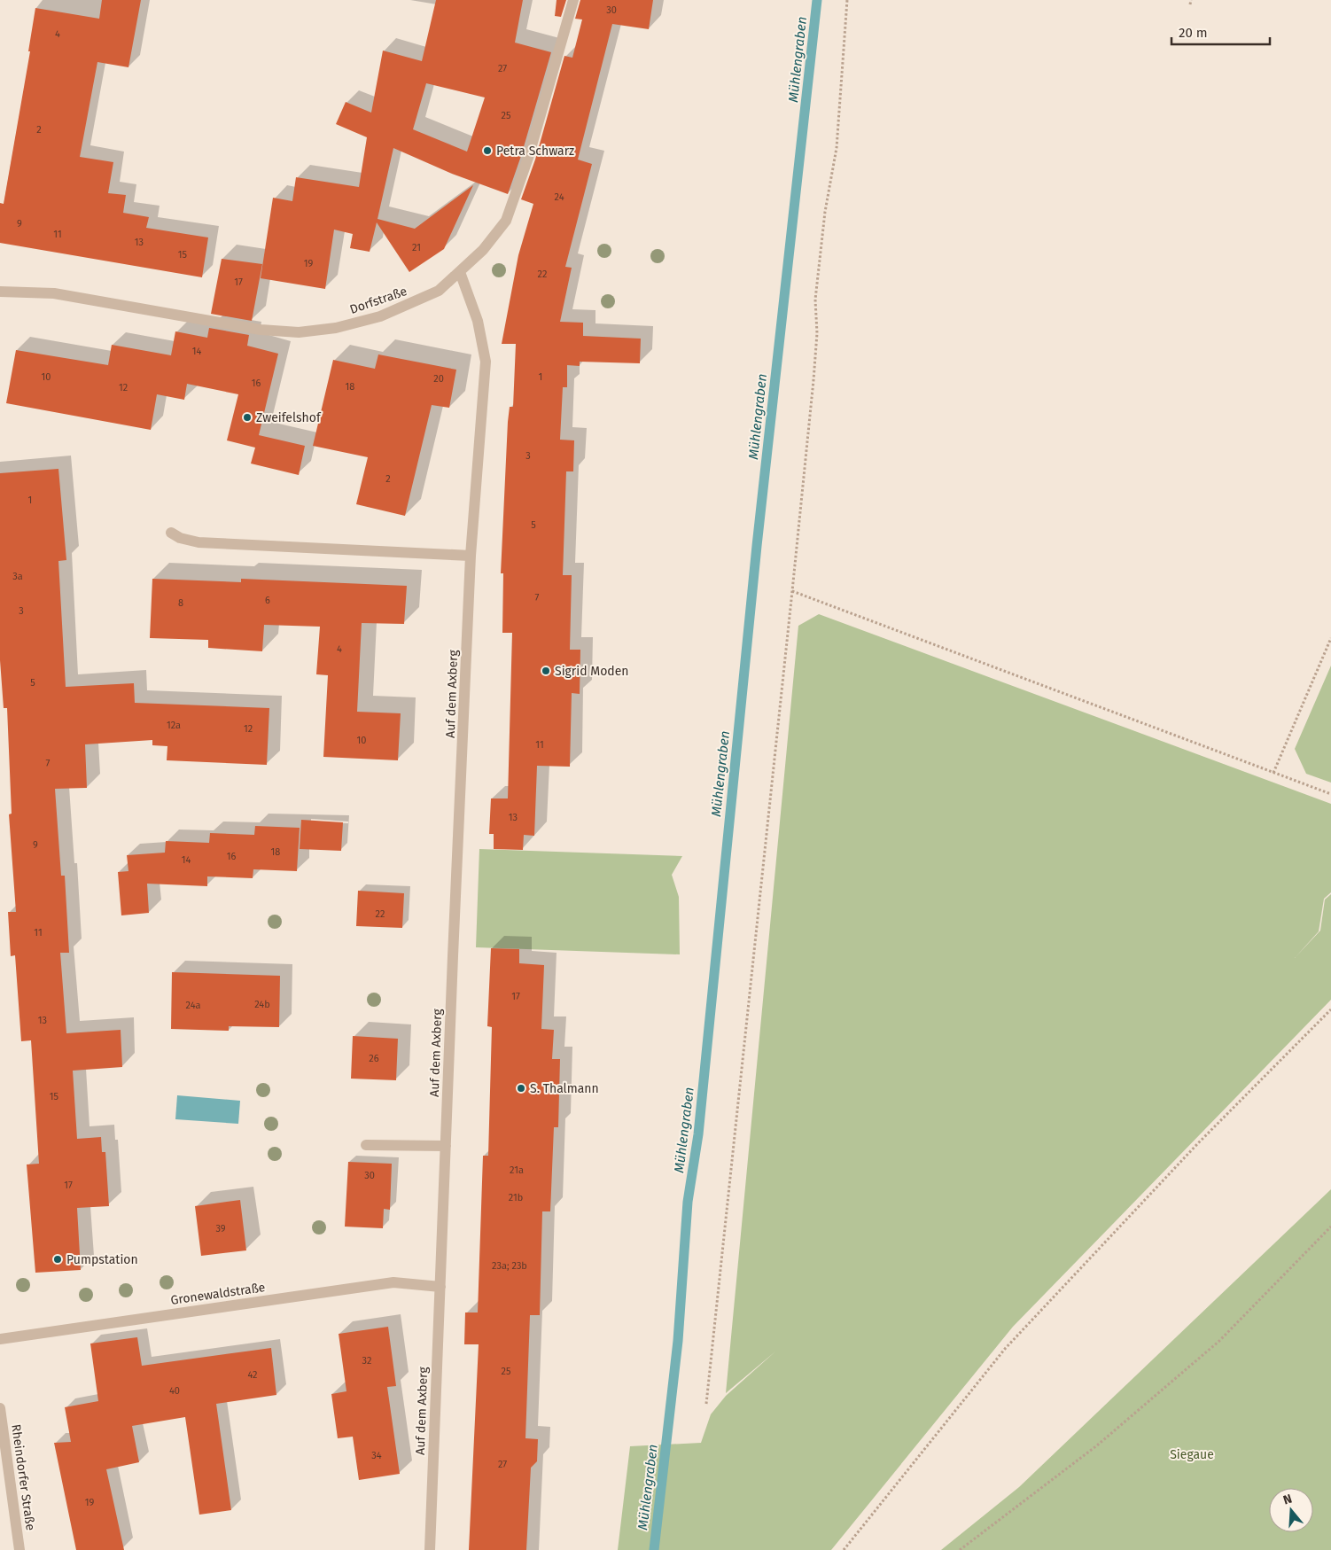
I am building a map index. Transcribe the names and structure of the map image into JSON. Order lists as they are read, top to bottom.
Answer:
{
  "streets": {
    "street": [
      "Dorfstraße",
      "Auf dem Axberg",
      "Gronewaldstraße",
      "Rheindorfer Straße"
    ]
  },
  "crossings": [
    ["Dorfstraße", "Auf dem Axberg"],
    ["Auf dem Axberg", "Gronewaldstraße"]
  ],
  "water": ["Mühlengraben"],
  "parks": ["Siegaue"],
  "places": [
    "Petra Schwarz",
    "Zweifelshof",
    "Sigrid Moden",
    "S. Thalmann",
    "Pumpstation"
  ],
  "house_numbers": [
    "30",
    "4",
    "27",
    "25",
    "2",
    "24",
    "9",
    "11",
    "13",
    "21",
    "15",
    "19",
    "22",
    "17",
    "14",
    "10",
    "1",
    "20",
    "16",
    "18",
    "12",
    "3",
    "2",
    "1",
    "5",
    "3a",
    "7",
    "6",
    "8",
    "3",
    "4",
    "5",
    "12a",
    "12",
    "10",
    "11",
    "7",
    "13",
    "9",
    "18",
    "16",
    "14",
    "22",
    "11",
    "17",
    "24b",
    "24a",
    "13",
    "26",
    "15",
    "21a",
    "30",
    "17",
    "21b",
    "39",
    "23a; 23b",
    "32",
    "25",
    "42",
    "40",
    "34",
    "27",
    "19"
  ],
  "scale_bar": "20 m",
  "north": "top"
}
